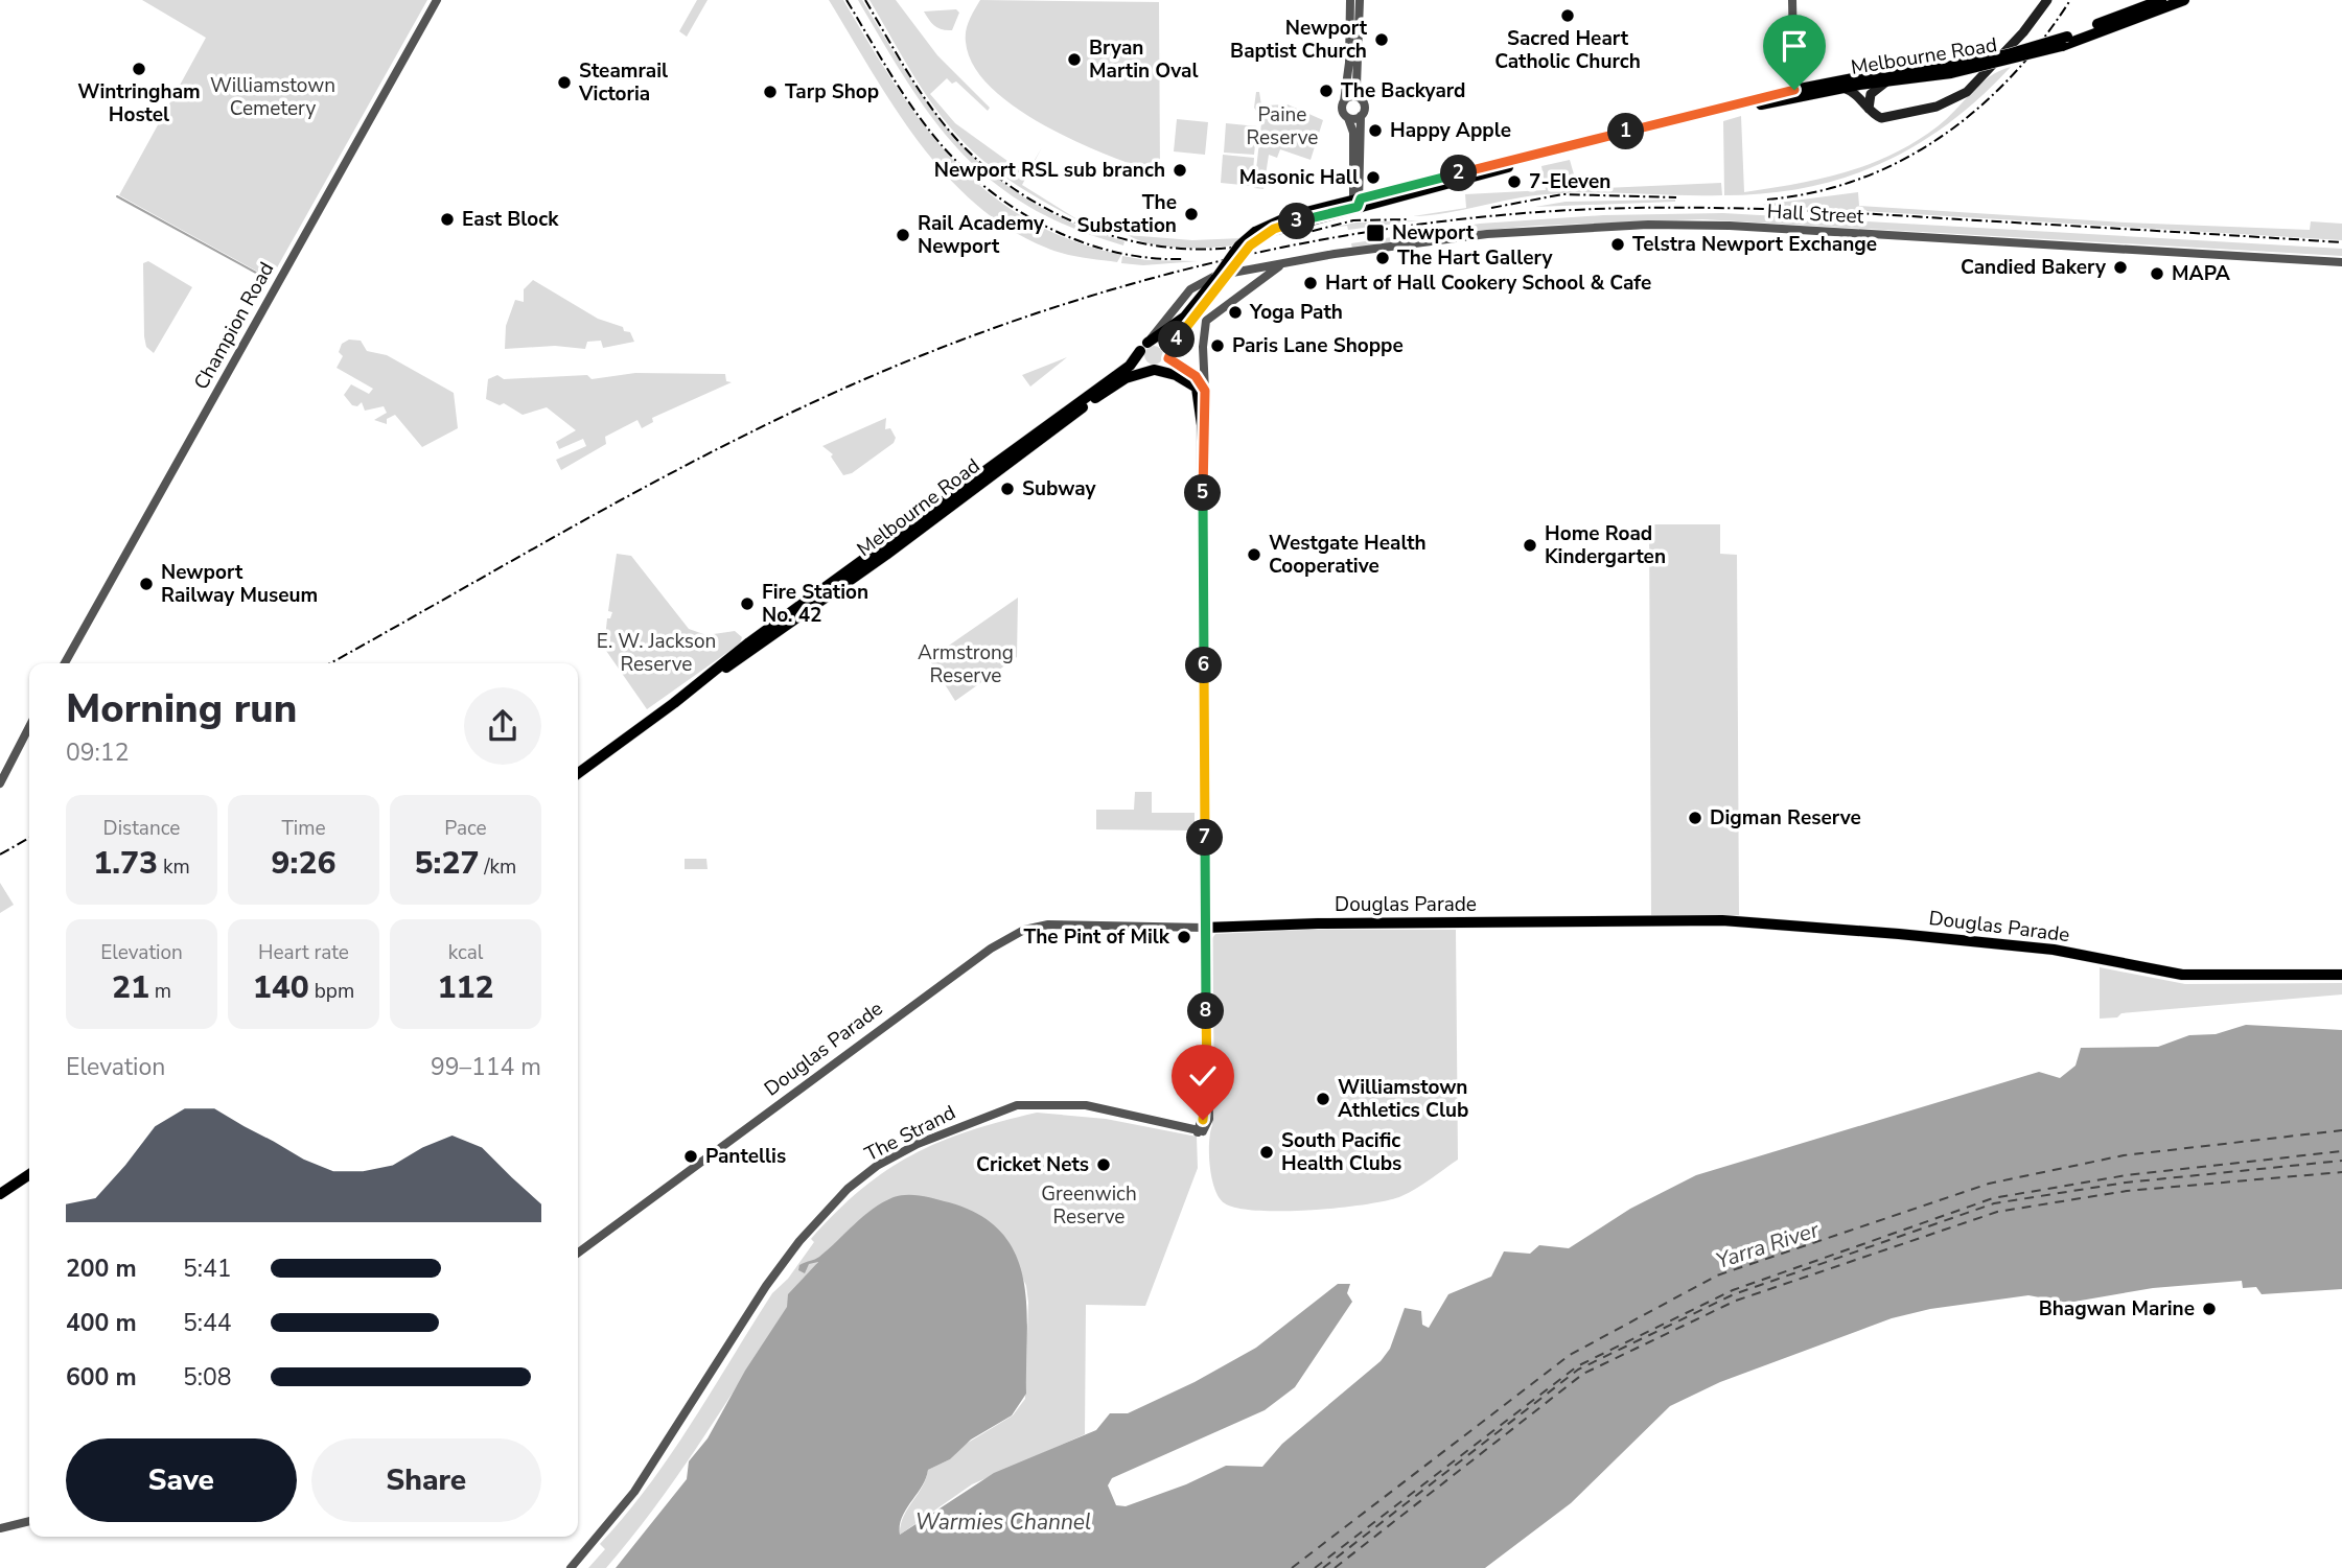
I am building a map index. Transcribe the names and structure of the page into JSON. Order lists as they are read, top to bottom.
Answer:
{
  "streets": {
    "main road": ["Melbourne Road", "Douglas Parade"],
    "street": ["Hall Street", "Champion Road", "The Strand"]
  },
  "crossings": [
    ["Melbourne Road", "Hall Street"],
    ["Douglas Parade", "The Strand"]
  ],
  "water": ["Yarra River", "Warmies Channel"],
  "parks": [
    "Williamstown Cemetery",
    "Paine Reserve",
    "E. W. Jackson Reserve",
    "Armstrong Reserve",
    "Greenwich Reserve"
  ],
  "places": {
    "other": [
      "Sacred Heart Catholic Church",
      "Newport Baptist Church",
      "Bryan Martin Oval",
      "Wintringham Hostel",
      "Steamrail Victoria",
      "The Backyard",
      "Tarp Shop",
      "Happy Apple",
      "Newport RSL sub branch",
      "Masonic Hall",
      "7-Eleven",
      "The Substation",
      "East Block",
      "Rail Academy Newport",
      "Telstra Newport Exchange",
      "The Hart Gallery",
      "Candied Bakery",
      "MAPA",
      "Hart of Hall Cookery School & Cafe",
      "Yoga Path",
      "Paris Lane Shoppe",
      "Subway",
      "Home Road Kindergarten",
      "Westgate Health Cooperative",
      "Newport Railway Museum",
      "Fire Station No. 42",
      "Digman Reserve",
      "The Pint of Milk",
      "Williamstown Athletics Club",
      "South Pacific Health Clubs",
      "Pantellis",
      "Cricket Nets",
      "Bhagwan Marine"
    ],
    "transit": ["Newport"]
  },
  "page": {
    "pins": [
      "1",
      "2",
      "3",
      "4",
      "5",
      "6",
      "7",
      "8"
    ],
    "heading": ["Morning run", "09:12"],
    "stats": [
      ["Distance", "1.73 km"],
      ["Time", "9:26"],
      ["Pace", "5:27 /km"],
      ["Elevation", "21 m"],
      ["Heart rate", "140 bpm"],
      ["kcal", "112"]
    ],
    "chart": ["Elevation", "99–114 m"],
    "list": [
      {
        "name": "200 m",
        "note": "5:41"
      },
      {
        "name": "400 m",
        "note": "5:44"
      },
      {
        "name": "600 m",
        "note": "5:08"
      }
    ],
    "buttons": ["Save", "Share"]
  }
}
